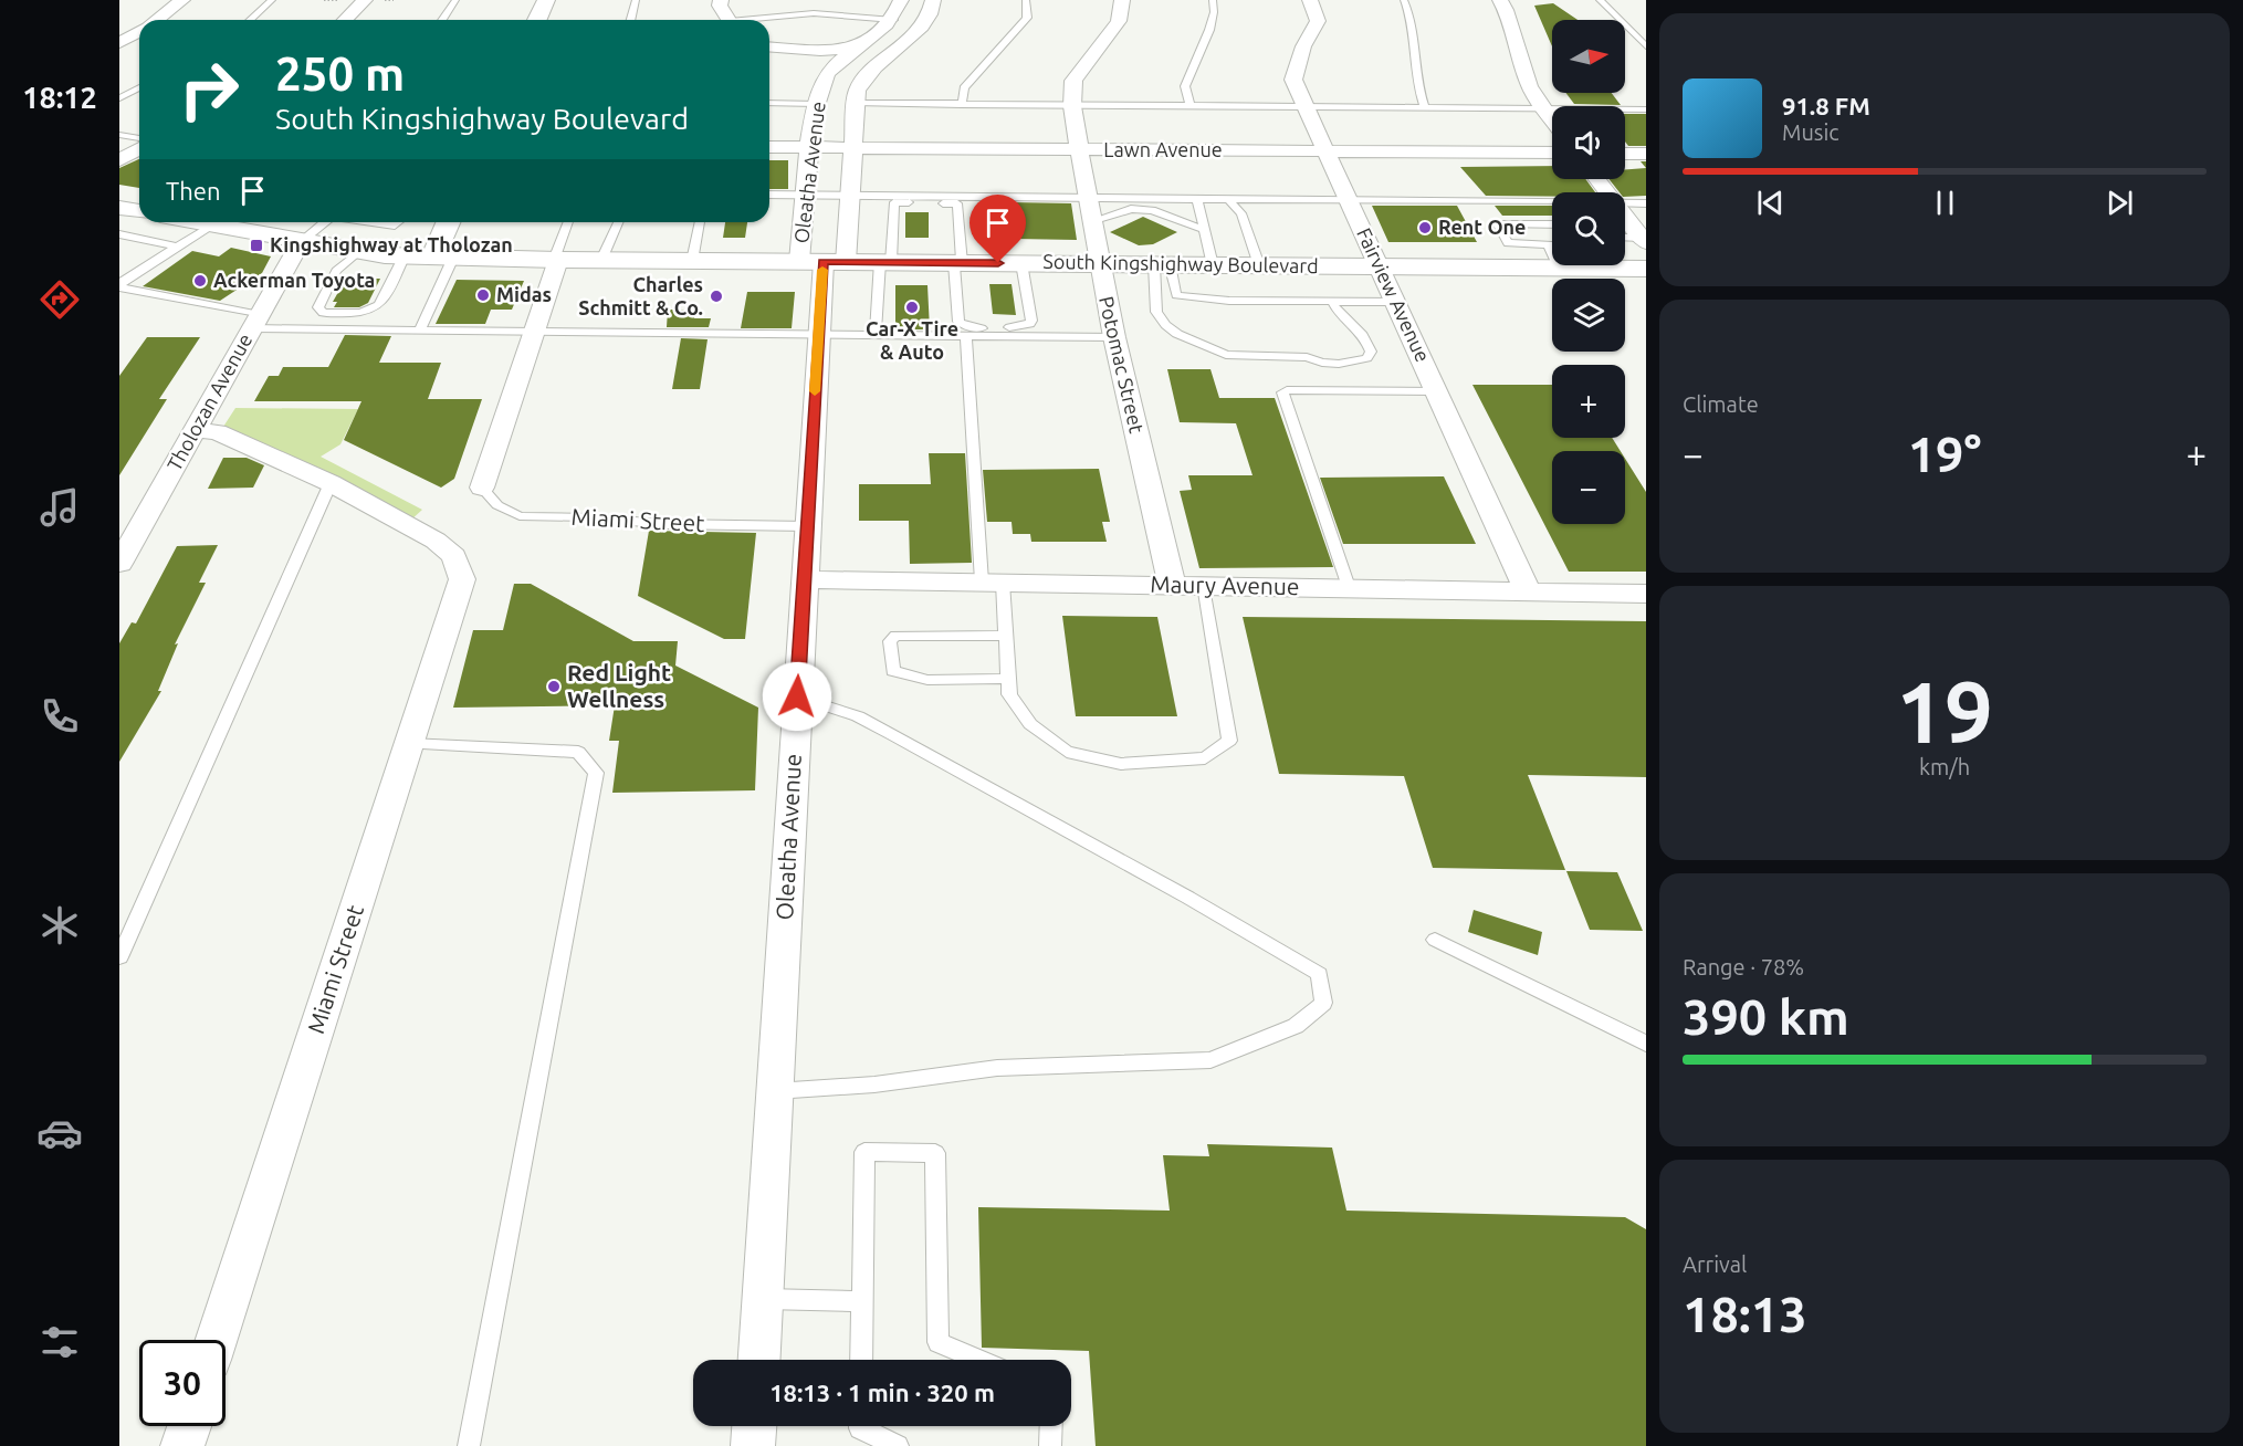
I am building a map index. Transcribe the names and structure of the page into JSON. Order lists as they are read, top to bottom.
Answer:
{
  "streets": {
    "main road": ["South Kingshighway Boulevard"],
    "street": [
      "Lawn Avenue",
      "Oleatha Avenue",
      "Fairview Avenue",
      "Potomac Street",
      "Tholozan Avenue",
      "Miami Street",
      "Maury Avenue"
    ]
  },
  "crossings": [
    ["Lawn Avenue", "Oleatha Avenue"],
    ["Lawn Avenue", "Fairview Avenue"],
    ["Lawn Avenue", "Potomac Street"],
    ["Oleatha Avenue", "South Kingshighway Boulevard"],
    ["Oleatha Avenue", "Miami Street"],
    ["Oleatha Avenue", "Maury Avenue"],
    ["South Kingshighway Boulevard", "Fairview Avenue"],
    ["South Kingshighway Boulevard", "Potomac Street"],
    ["South Kingshighway Boulevard", "Tholozan Avenue"],
    ["South Kingshighway Boulevard", "Miami Street"],
    ["Fairview Avenue", "Maury Avenue"],
    ["Potomac Street", "Maury Avenue"]
  ],
  "places": {
    "other": [
      "Rent One",
      "Ackerman Toyota",
      "Midas",
      "Charles Schmitt & Co.",
      "Car-X Tire & Auto",
      "Red Light Wellness"
    ],
    "transit": ["Kingshighway at Tholozan"]
  },
  "north": "right",
  "page": {
    "tabs": "18:12",
    "map_buttons": ["+", "−"],
    "turn": ["250 m", "South Kingshighway Boulevard"],
    "song": ["91.8 FM", "Music"],
    "then": "Then",
    "tile": [
      "Climate",
      ["19", "km/h"],
      ["Range · 78%", "390 km"],
      ["Arrival", "18:13"]
    ],
    "heat": ["−", "19°", "+"],
    "limit": "30",
    "trip": "18:13 · 1 min · 320 m"
  }
}
